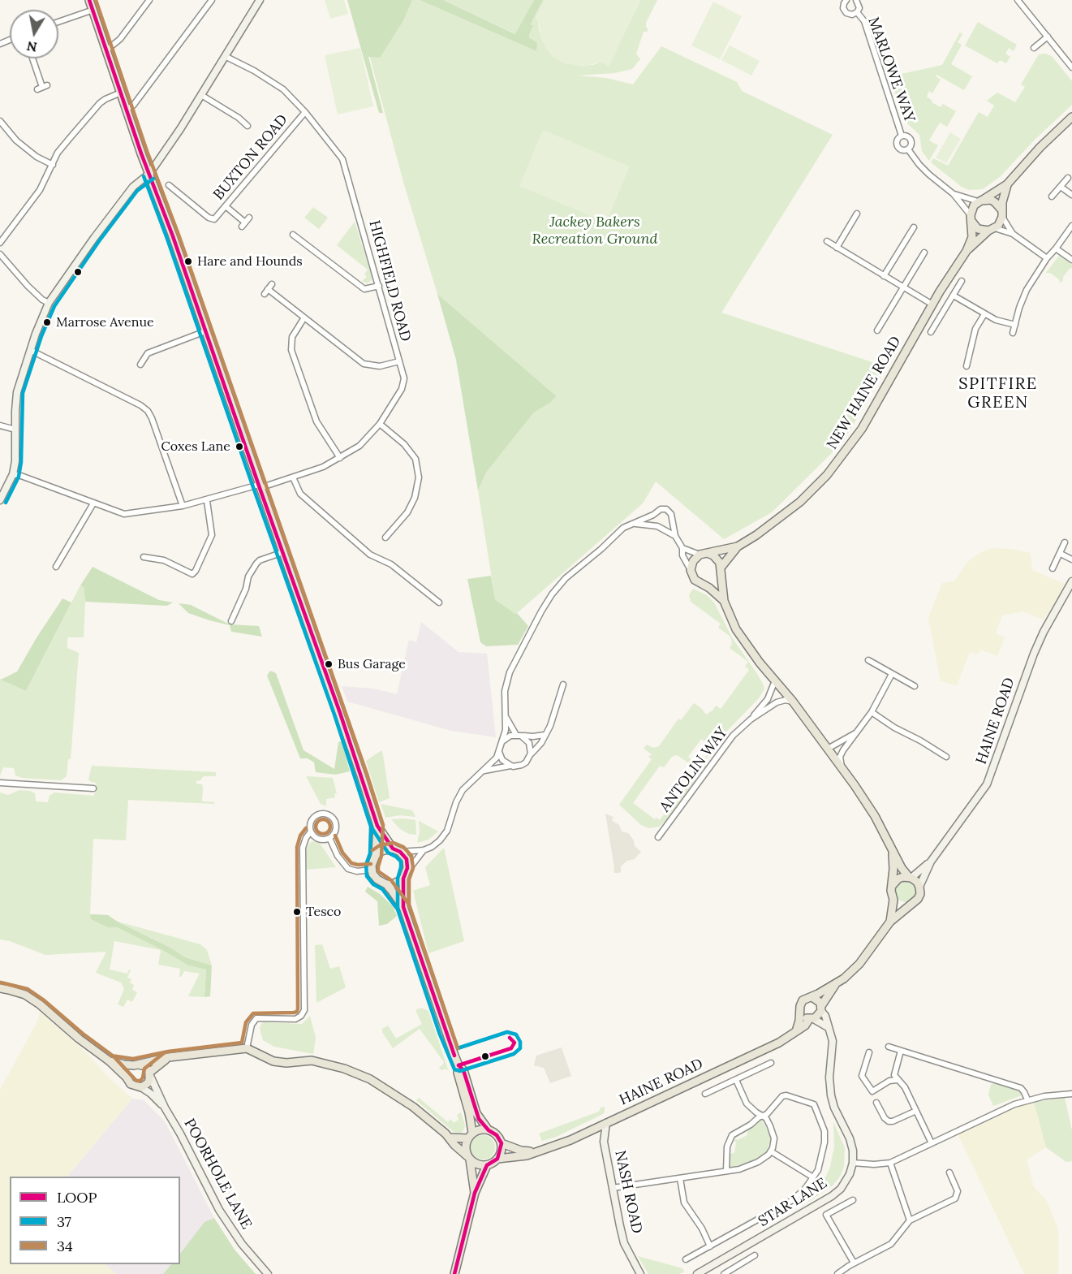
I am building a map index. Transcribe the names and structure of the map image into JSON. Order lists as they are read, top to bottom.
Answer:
{
  "streets": {
    "main road": ["NEW HAINE ROAD", "HAINE ROAD"],
    "street": [
      "MARLOWE WAY",
      "BUXTON ROAD",
      "HIGHFIELD ROAD",
      "ANTOLIN WAY",
      "POORHOLE LANE",
      "NASH ROAD",
      "STAR LANE"
    ]
  },
  "crossings": [
    ["MARLOWE WAY", "NEW HAINE ROAD"],
    ["BUXTON ROAD", "HIGHFIELD ROAD"],
    ["HAINE ROAD", "NASH ROAD"]
  ],
  "districts": ["SPITFIRE GREEN"],
  "parks": ["Jackey Bakers Recreation Ground"],
  "places": [
    "Hare and Hounds",
    "Marrose Avenue",
    "Coxes Lane",
    "Bus Garage",
    "Tesco"
  ],
  "lines": ["transit line LOOP", "transit line 34", "transit line 37"],
  "legend": ["LOOP", "37", "34"],
  "north": "bottom"
}
